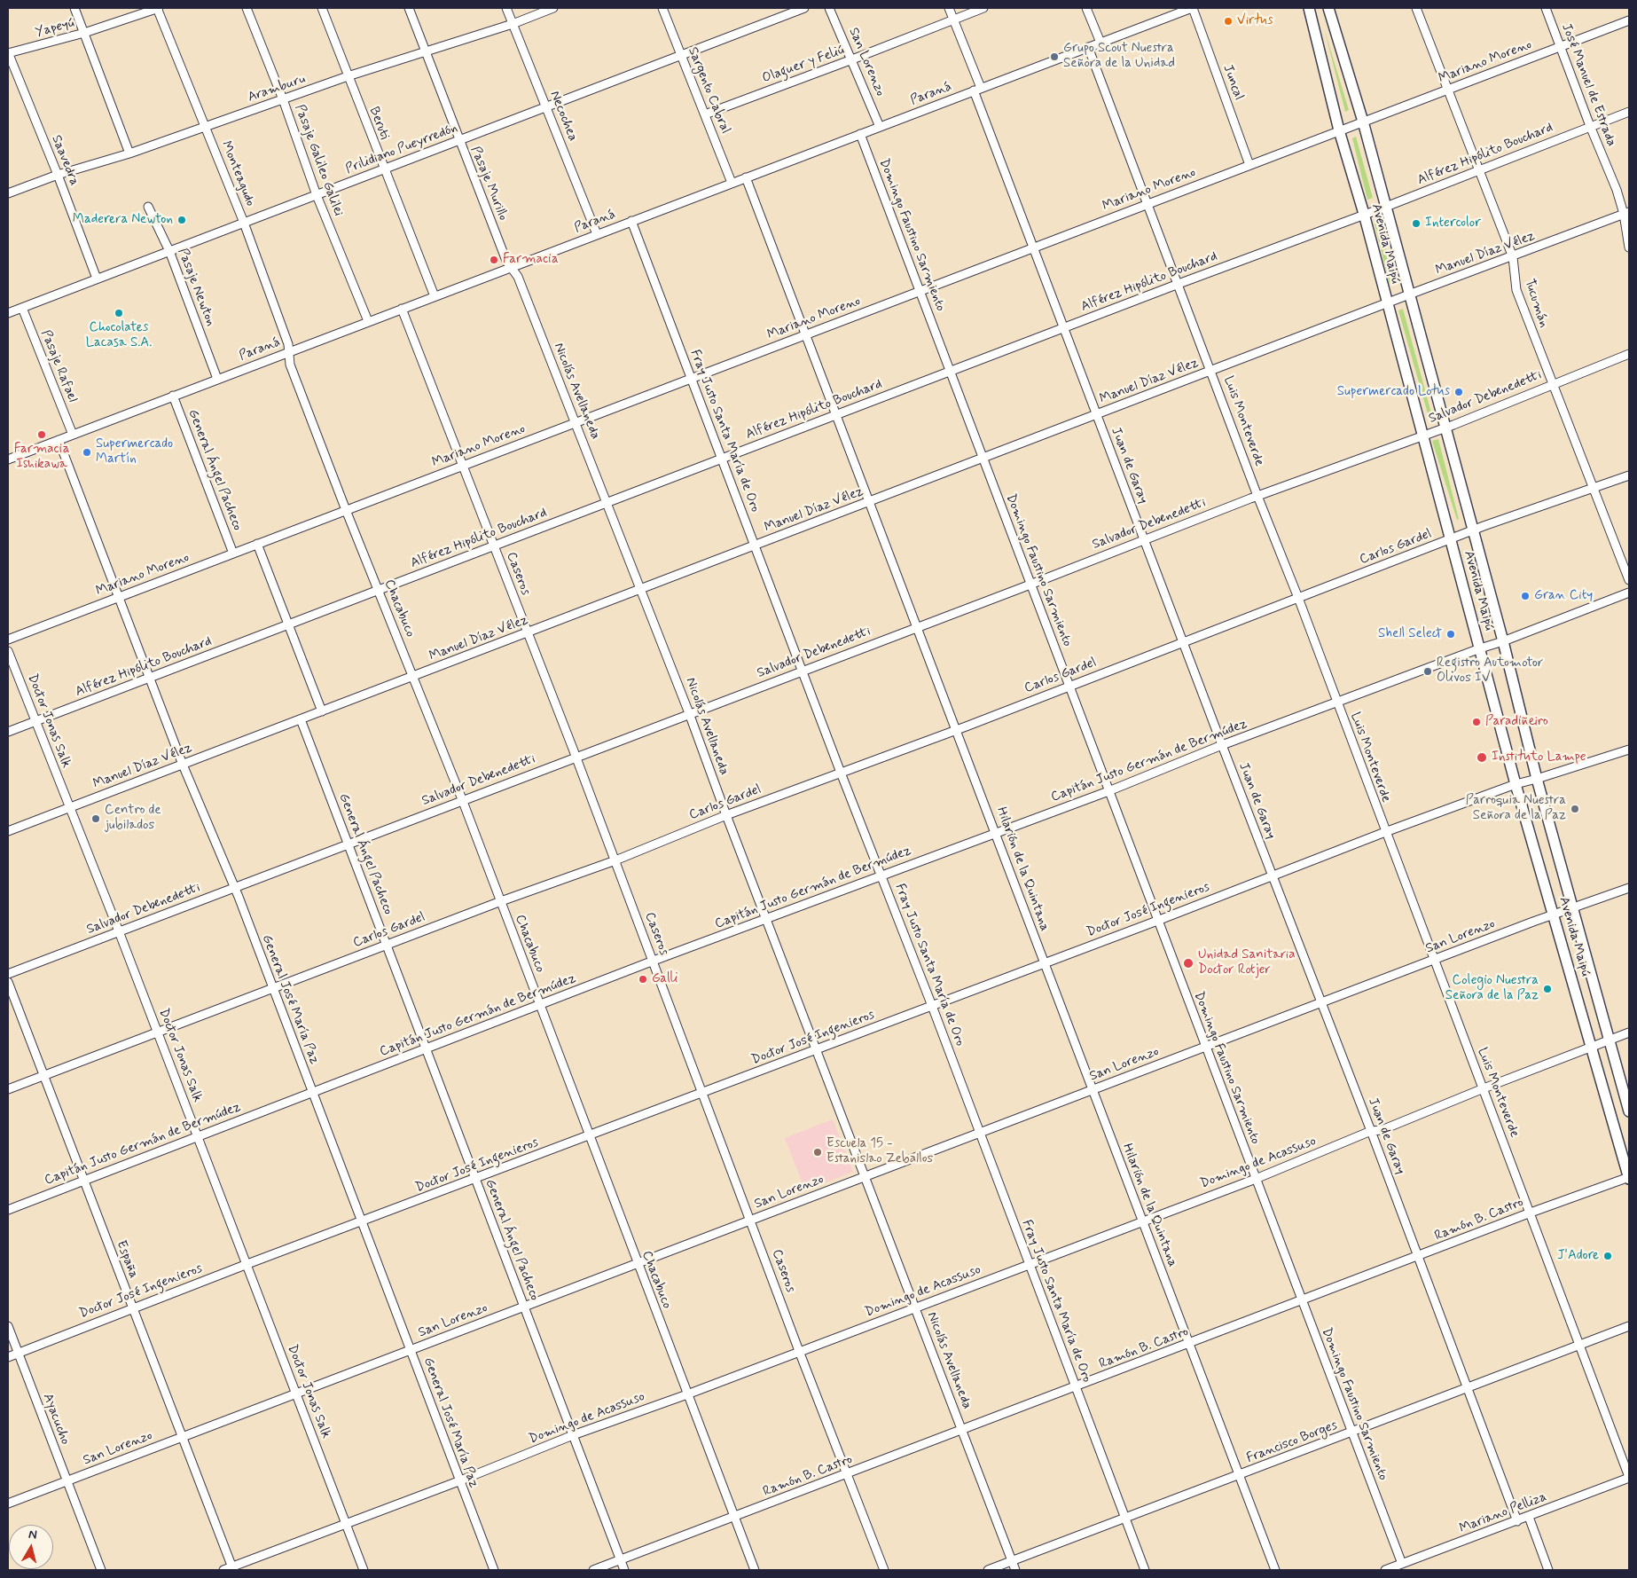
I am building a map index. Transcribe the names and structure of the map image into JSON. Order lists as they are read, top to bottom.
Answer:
{
  "streets": {
    "main road": ["Avenida Maipú"],
    "street": [
      "Yapeyú",
      "San Lorenzo",
      "Mariano Moreno",
      "Olaguer y Feliú",
      "Juncal",
      "José Manuel de Estrada",
      "Aramburu",
      "Sargento Cabral",
      "Paraná",
      "Necochea",
      "Beruti",
      "Prilidiano Pueyrredón",
      "Alférez Hipólito Bouchard",
      "Saavedra",
      "Pasaje Galileo Galilei",
      "Monteagudo",
      "Pasaje Murillo",
      "Domingo Faustino Sarmiento",
      "Manuel Díaz Vélez",
      "Pasaje Newton",
      "Tucumán",
      "Pasaje Rafael",
      "Nicolás Avellaneda",
      "Salvador Debenedetti",
      "Luis Monteverde",
      "Fray Justo Santa María de Oro",
      "Juan de Garay",
      "General Ángel Pacheco",
      "Carlos Gardel",
      "Caseros",
      "Chacabuco",
      "Doctor Jonas Salk",
      "Capitán Justo Germán de Bermúdez",
      "Hilarión de la Quintana",
      "Doctor José Ingenieros",
      "General José María Paz",
      "Domingo de Acassuso",
      "Ramón B. Castro",
      "España",
      "Ayacucho",
      "Francisco Borges",
      "Mariano Pelliza"
    ]
  },
  "crossings": [
    ["Yapeyú", "Saavedra"],
    ["Yapeyú", "Monteagudo"],
    ["San Lorenzo", "Olaguer y Feliú"],
    ["San Lorenzo", "Paraná"],
    ["San Lorenzo", "Domingo Faustino Sarmiento"],
    ["San Lorenzo", "Avenida Maipú"],
    ["San Lorenzo", "Nicolás Avellaneda"],
    ["San Lorenzo", "Luis Monteverde"],
    ["San Lorenzo", "Fray Justo Santa María de Oro"],
    ["San Lorenzo", "Juan de Garay"],
    ["San Lorenzo", "General Ángel Pacheco"],
    ["San Lorenzo", "Caseros"],
    ["San Lorenzo", "Chacabuco"],
    ["San Lorenzo", "Doctor Jonas Salk"],
    ["San Lorenzo", "Hilarión de la Quintana"],
    ["San Lorenzo", "General José María Paz"],
    ["San Lorenzo", "España"],
    ["San Lorenzo", "Ayacucho"],
    ["Mariano Moreno", "Juncal"],
    ["Mariano Moreno", "José Manuel de Estrada"],
    ["Mariano Moreno", "Domingo Faustino Sarmiento"],
    ["Mariano Moreno", "Avenida Maipú"],
    ["Mariano Moreno", "Tucumán"],
    ["Mariano Moreno", "Nicolás Avellaneda"],
    ["Mariano Moreno", "Luis Monteverde"],
    ["Mariano Moreno", "Fray Justo Santa María de Oro"],
    ["Mariano Moreno", "Juan de Garay"],
    ["Mariano Moreno", "General Ángel Pacheco"],
    ["Mariano Moreno", "Caseros"],
    ["Mariano Moreno", "Chacabuco"],
    ["Mariano Moreno", "Hilarión de la Quintana"],
    ["Mariano Moreno", "General José María Paz"],
    ["Olaguer y Feliú", "Sargento Cabral"],
    ["Olaguer y Feliú", "Juan de Garay"],
    ["Juncal", "Paraná"],
    ["José Manuel de Estrada", "Alférez Hipólito Bouchard"],
    ["José Manuel de Estrada", "Manuel Díaz Vélez"],
    ["Aramburu", "Necochea"],
    ["Aramburu", "Beruti"],
    ["Aramburu", "Saavedra"],
    ["Aramburu", "Pasaje Galileo Galilei"],
    ["Aramburu", "Monteagudo"],
    ["Aramburu", "Pasaje Murillo"],
    ["Sargento Cabral", "Paraná"],
    ["Sargento Cabral", "Prilidiano Pueyrredón"],
    ["Paraná", "Necochea"],
    ["Paraná", "Beruti"],
    ["Paraná", "Pasaje Galileo Galilei"],
    ["Paraná", "Monteagudo"],
    ["Paraná", "Pasaje Murillo"],
    ["Paraná", "Domingo Faustino Sarmiento"],
    ["Paraná", "Pasaje Newton"],
    ["Paraná", "Pasaje Rafael"],
    ["Paraná", "Nicolás Avellaneda"],
    ["Paraná", "Luis Monteverde"],
    ["Paraná", "Fray Justo Santa María de Oro"],
    ["Paraná", "Juan de Garay"],
    ["Paraná", "General Ángel Pacheco"],
    ["Paraná", "Caseros"],
    ["Paraná", "Chacabuco"],
    ["Paraná", "Hilarión de la Quintana"],
    ["Paraná", "General José María Paz"],
    ["Necochea", "Prilidiano Pueyrredón"],
    ["Beruti", "Prilidiano Pueyrredón"],
    ["Prilidiano Pueyrredón", "Saavedra"],
    ["Prilidiano Pueyrredón", "Pasaje Galileo Galilei"],
    ["Prilidiano Pueyrredón", "Monteagudo"],
    ["Prilidiano Pueyrredón", "Pasaje Murillo"],
    ["Prilidiano Pueyrredón", "Pasaje Newton"],
    ["Prilidiano Pueyrredón", "Pasaje Rafael"],
    ["Alférez Hipólito Bouchard", "Domingo Faustino Sarmiento"],
    ["Alférez Hipólito Bouchard", "Avenida Maipú"],
    ["Alférez Hipólito Bouchard", "Tucumán"],
    ["Alférez Hipólito Bouchard", "Nicolás Avellaneda"],
    ["Alférez Hipólito Bouchard", "Luis Monteverde"],
    ["Alférez Hipólito Bouchard", "Fray Justo Santa María de Oro"],
    ["Alférez Hipólito Bouchard", "Juan de Garay"],
    ["Alférez Hipólito Bouchard", "Caseros"],
    ["Alférez Hipólito Bouchard", "Chacabuco"],
    ["Alférez Hipólito Bouchard", "Doctor Jonas Salk"],
    ["Alférez Hipólito Bouchard", "Hilarión de la Quintana"],
    ["Alférez Hipólito Bouchard", "General José María Paz"],
    ["Monteagudo", "Chacabuco"],
    ["Pasaje Murillo", "Nicolás Avellaneda"],
    ["Domingo Faustino Sarmiento", "Manuel Díaz Vélez"],
    ["Domingo Faustino Sarmiento", "Salvador Debenedetti"],
    ["Domingo Faustino Sarmiento", "Carlos Gardel"],
    ["Domingo Faustino Sarmiento", "Capitán Justo Germán de Bermúdez"],
    ["Domingo Faustino Sarmiento", "Doctor José Ingenieros"],
    ["Domingo Faustino Sarmiento", "Domingo de Acassuso"],
    ["Domingo Faustino Sarmiento", "Ramón B. Castro"],
    ["Domingo Faustino Sarmiento", "Francisco Borges"],
    ["Domingo Faustino Sarmiento", "Mariano Pelliza"],
    ["Avenida Maipú", "Manuel Díaz Vélez"],
    ["Avenida Maipú", "Salvador Debenedetti"],
    ["Avenida Maipú", "Carlos Gardel"],
    ["Avenida Maipú", "Capitán Justo Germán de Bermúdez"],
    ["Avenida Maipú", "Doctor José Ingenieros"],
    ["Avenida Maipú", "Domingo de Acassuso"],
    ["Avenida Maipú", "Ramón B. Castro"],
    ["Manuel Díaz Vélez", "Tucumán"],
    ["Manuel Díaz Vélez", "Nicolás Avellaneda"],
    ["Manuel Díaz Vélez", "Luis Monteverde"],
    ["Manuel Díaz Vélez", "Fray Justo Santa María de Oro"],
    ["Manuel Díaz Vélez", "Juan de Garay"],
    ["Manuel Díaz Vélez", "General Ángel Pacheco"],
    ["Manuel Díaz Vélez", "Caseros"],
    ["Manuel Díaz Vélez", "Chacabuco"],
    ["Manuel Díaz Vélez", "Doctor Jonas Salk"],
    ["Manuel Díaz Vélez", "Hilarión de la Quintana"],
    ["Manuel Díaz Vélez", "General José María Paz"],
    ["Tucumán", "Salvador Debenedetti"],
    ["Tucumán", "Carlos Gardel"],
    ["Nicolás Avellaneda", "Salvador Debenedetti"],
    ["Nicolás Avellaneda", "Carlos Gardel"],
    ["Nicolás Avellaneda", "Capitán Justo Germán de Bermúdez"],
    ["Nicolás Avellaneda", "Doctor José Ingenieros"],
    ["Nicolás Avellaneda", "Domingo de Acassuso"],
    ["Nicolás Avellaneda", "Ramón B. Castro"],
    ["Nicolás Avellaneda", "Francisco Borges"],
    ["Salvador Debenedetti", "Luis Monteverde"],
    ["Salvador Debenedetti", "Fray Justo Santa María de Oro"],
    ["Salvador Debenedetti", "Juan de Garay"],
    ["Salvador Debenedetti", "General Ángel Pacheco"],
    ["Salvador Debenedetti", "Caseros"],
    ["Salvador Debenedetti", "Chacabuco"],
    ["Salvador Debenedetti", "Doctor Jonas Salk"],
    ["Salvador Debenedetti", "Hilarión de la Quintana"],
    ["Salvador Debenedetti", "General José María Paz"],
    ["Luis Monteverde", "Carlos Gardel"],
    ["Luis Monteverde", "Capitán Justo Germán de Bermúdez"],
    ["Luis Monteverde", "Doctor José Ingenieros"],
    ["Luis Monteverde", "Domingo de Acassuso"],
    ["Luis Monteverde", "Ramón B. Castro"],
    ["Luis Monteverde", "Francisco Borges"],
    ["Luis Monteverde", "Mariano Pelliza"],
    ["Fray Justo Santa María de Oro", "Carlos Gardel"],
    ["Fray Justo Santa María de Oro", "Capitán Justo Germán de Bermúdez"],
    ["Fray Justo Santa María de Oro", "Doctor José Ingenieros"],
    ["Fray Justo Santa María de Oro", "Domingo de Acassuso"],
    ["Fray Justo Santa María de Oro", "Ramón B. Castro"],
    ["Fray Justo Santa María de Oro", "Francisco Borges"],
    ["Juan de Garay", "Carlos Gardel"],
    ["Juan de Garay", "Capitán Justo Germán de Bermúdez"],
    ["Juan de Garay", "Doctor José Ingenieros"],
    ["Juan de Garay", "Domingo de Acassuso"],
    ["Juan de Garay", "Ramón B. Castro"],
    ["Juan de Garay", "Francisco Borges"],
    ["Juan de Garay", "Mariano Pelliza"],
    ["General Ángel Pacheco", "Carlos Gardel"],
    ["General Ángel Pacheco", "Capitán Justo Germán de Bermúdez"],
    ["General Ángel Pacheco", "Doctor José Ingenieros"],
    ["General Ángel Pacheco", "Domingo de Acassuso"],
    ["General Ángel Pacheco", "Ramón B. Castro"],
    ["Carlos Gardel", "Caseros"],
    ["Carlos Gardel", "Chacabuco"],
    ["Carlos Gardel", "Doctor Jonas Salk"],
    ["Carlos Gardel", "Hilarión de la Quintana"],
    ["Carlos Gardel", "General José María Paz"],
    ["Carlos Gardel", "España"],
    ["Caseros", "Capitán Justo Germán de Bermúdez"],
    ["Caseros", "Doctor José Ingenieros"],
    ["Caseros", "Domingo de Acassuso"],
    ["Caseros", "Ramón B. Castro"],
    ["Chacabuco", "Capitán Justo Germán de Bermúdez"],
    ["Chacabuco", "Doctor José Ingenieros"],
    ["Chacabuco", "Domingo de Acassuso"],
    ["Chacabuco", "Ramón B. Castro"],
    ["Doctor Jonas Salk", "Capitán Justo Germán de Bermúdez"],
    ["Doctor Jonas Salk", "Doctor José Ingenieros"],
    ["Doctor Jonas Salk", "Domingo de Acassuso"],
    ["Capitán Justo Germán de Bermúdez", "Hilarión de la Quintana"],
    ["Capitán Justo Germán de Bermúdez", "General José María Paz"],
    ["Capitán Justo Germán de Bermúdez", "España"],
    ["Hilarión de la Quintana", "Doctor José Ingenieros"],
    ["Hilarión de la Quintana", "Domingo de Acassuso"],
    ["Hilarión de la Quintana", "Ramón B. Castro"],
    ["Hilarión de la Quintana", "Francisco Borges"],
    ["Doctor José Ingenieros", "General José María Paz"],
    ["Doctor José Ingenieros", "España"],
    ["Doctor José Ingenieros", "Ayacucho"],
    ["General José María Paz", "Domingo de Acassuso"],
    ["Domingo de Acassuso", "España"]
  ],
  "places": [
    "Virtus",
    "Grupo Scout Nuestra Señora de la Unidad",
    "Maderera Newton",
    "Intercolor",
    "Farmacia",
    "Chocolates Lacasa S.A.",
    "Supermercado Lotus",
    "Farmacia Ishikawa",
    "Supermercado Martín",
    "Gran City",
    "Shell Select",
    "Registro Automotor Olivos IV",
    "Paradiñeiro",
    "Instituto Lampe",
    "Parroquia Nuestra Señora de la Paz",
    "Centro de jubilados",
    "Unidad Sanitaria Doctor Rotjer",
    "Galli",
    "Colegio Nuestra Señora de la Paz",
    "Escuela 15 - Estanislao Zeballos",
    "J'Adore"
  ],
  "north": "top"
}
